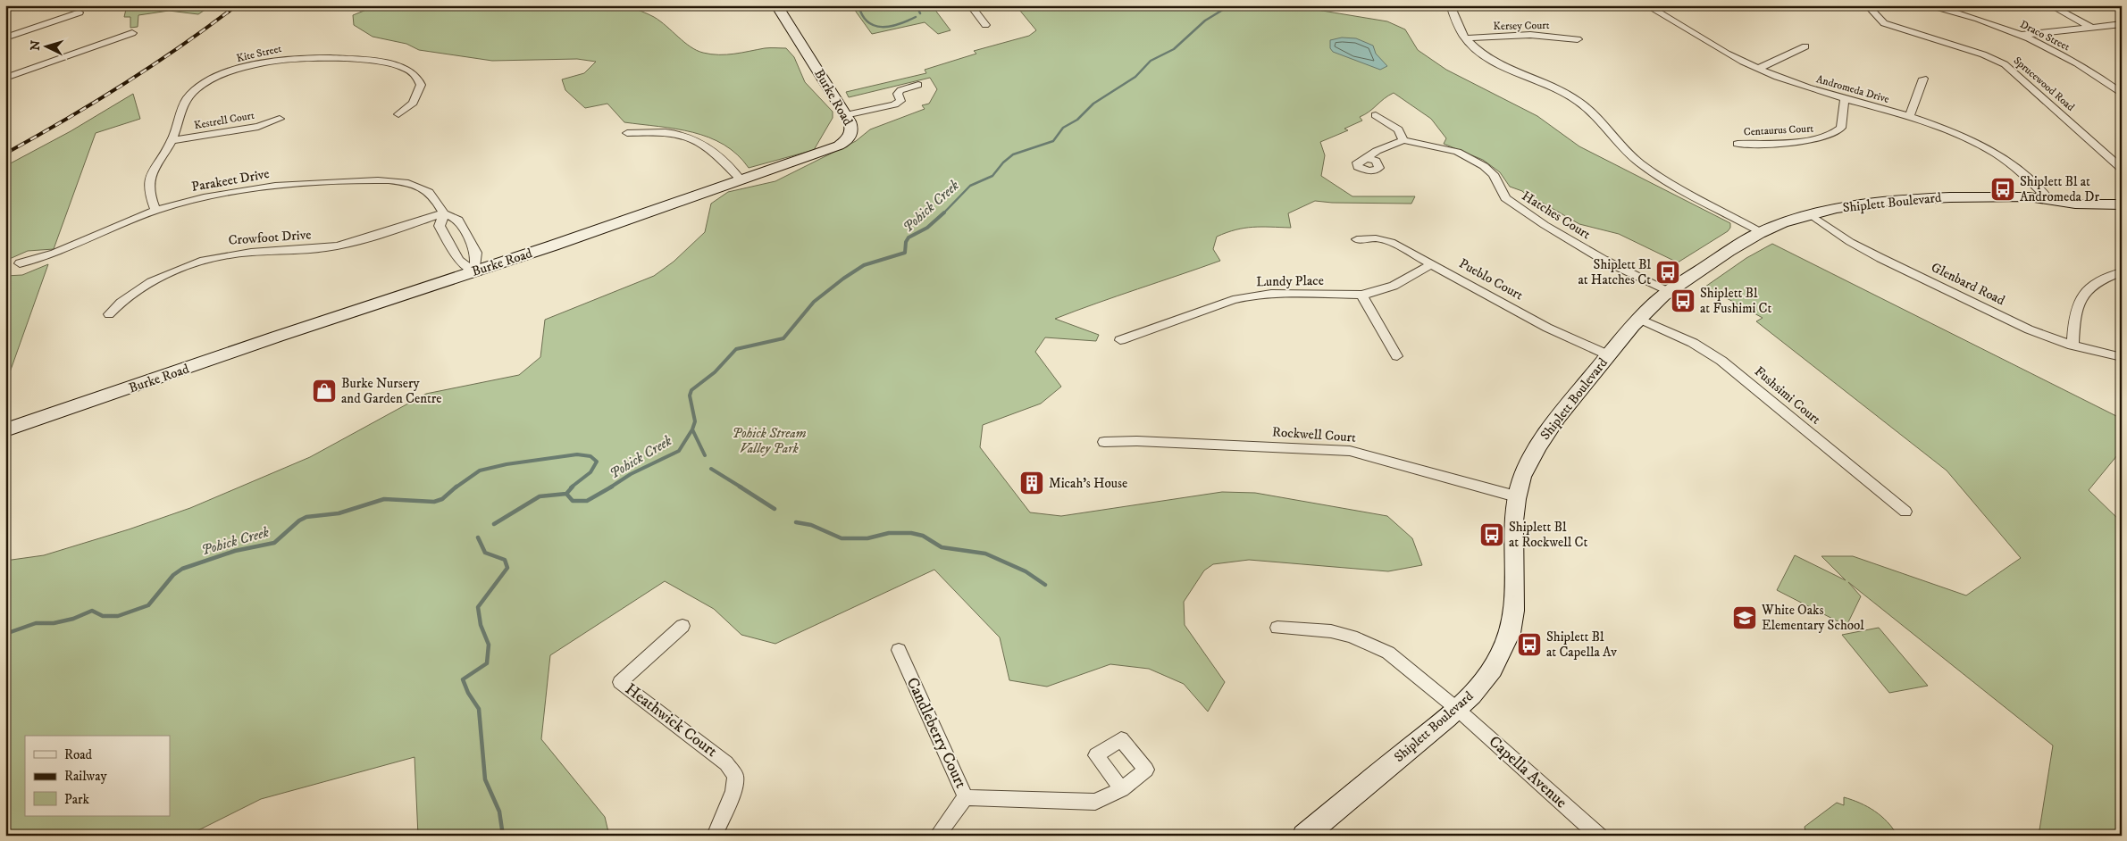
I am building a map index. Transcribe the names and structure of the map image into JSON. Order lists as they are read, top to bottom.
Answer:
{
  "streets": {
    "street": [
      "Kersey Court",
      "Draco Street",
      "Kite Street",
      "Sprucewood Road",
      "Andromeda Drive",
      "Burke Road",
      "Kestrell Court",
      "Centaurus Court",
      "Parakeet Drive",
      "Shiplett Boulevard",
      "Hatches Court",
      "Crowfoot Drive",
      "Pueblo Court",
      "Lundy Place",
      "Glenbard Road",
      "Fushsimi Court",
      "Rockwell Court",
      "Heathwick Court",
      "Candleberry Court",
      "Capella Avenue"
    ]
  },
  "crossings": [
    ["Kite Street", "Kestrell Court"],
    ["Kite Street", "Parakeet Drive"],
    ["Andromeda Drive", "Centaurus Court"],
    ["Andromeda Drive", "Shiplett Boulevard"],
    ["Burke Road", "Parakeet Drive"],
    ["Parakeet Drive", "Crowfoot Drive"],
    ["Shiplett Boulevard", "Hatches Court"],
    ["Shiplett Boulevard", "Pueblo Court"],
    ["Shiplett Boulevard", "Glenbard Road"],
    ["Shiplett Boulevard", "Fushsimi Court"],
    ["Shiplett Boulevard", "Rockwell Court"],
    ["Shiplett Boulevard", "Capella Avenue"],
    ["Pueblo Court", "Lundy Place"]
  ],
  "water": ["Pohick Creek"],
  "parks": ["Pohick Stream Valley Park"],
  "places": {
    "bus stop": [
      "Shiplett Bl at Andromeda Dr",
      "Shiplett Bl at Hatches Ct",
      "Shiplett Bl at Fushimi Ct",
      "Shiplett Bl at Rockwell Ct",
      "Shiplett Bl at Capella Av"
    ],
    "shop": ["Burke Nursery and Garden Centre"],
    "building": ["Micah's House"],
    "school or university": ["White Oaks Elementary School"]
  },
  "legend": ["Road", "Railway", "Park"],
  "north": "left"
}
